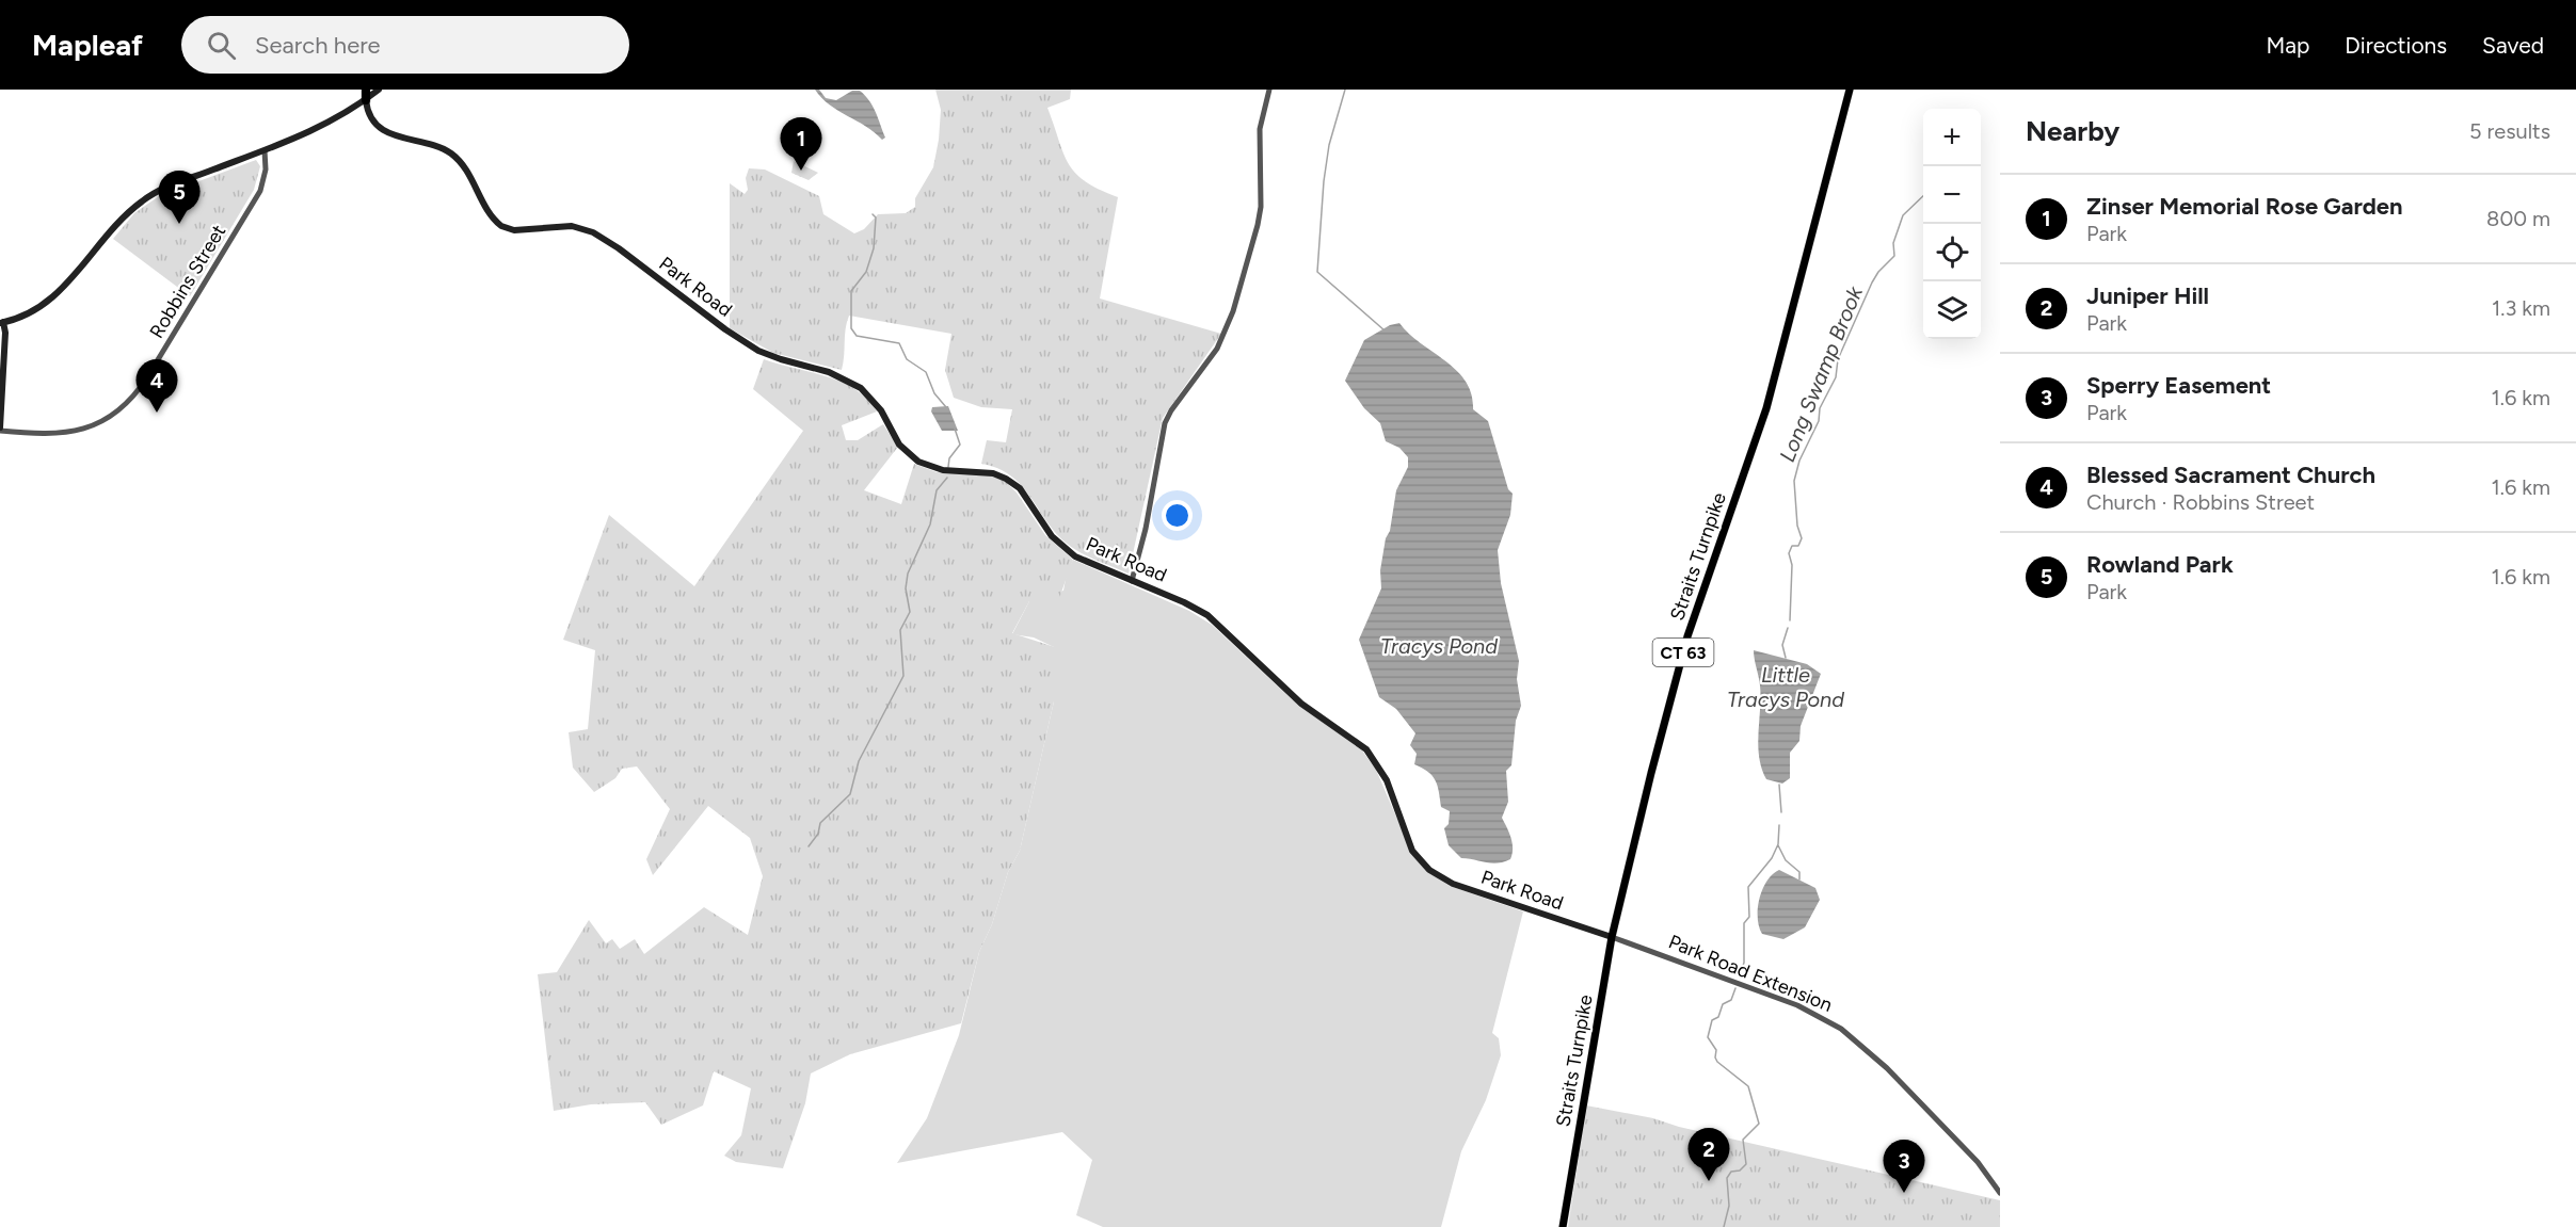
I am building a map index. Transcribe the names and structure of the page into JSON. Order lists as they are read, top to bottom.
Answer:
{
  "streets": {
    "main road": ["Park Road", "Straits Turnpike", "CT 63"],
    "street": ["Robbins Street", "Park Road Extension"]
  },
  "crossings": [
    ["Park Road", "Straits Turnpike"],
    ["Park Road", "Park Road Extension"],
    ["Straits Turnpike", "Park Road Extension"]
  ],
  "water": ["Long Swamp Brook", "Tracys Pond", "Little Tracys Pond"],
  "page": {
    "header": "Mapleaf",
    "search": "Search here",
    "nav": ["Map", "Directions", "Saved"],
    "heading": ["Nearby", "5 results"],
    "map_buttons": ["+", "−"],
    "pins": [
      "1",
      "5",
      "4",
      "2",
      "3"
    ],
    "list": [
      {
        "mark": "1",
        "name": "Zinser Memorial Rose Garden",
        "note": "Park",
        "value": "800 m"
      },
      {
        "mark": "2",
        "name": "Juniper Hill",
        "note": "Park",
        "value": "1.3 km"
      },
      {
        "mark": "3",
        "name": "Sperry Easement",
        "note": "Park",
        "value": "1.6 km"
      },
      {
        "mark": "4",
        "name": "Blessed Sacrament Church",
        "note": "Church · Robbins Street",
        "value": "1.6 km"
      },
      {
        "mark": "5",
        "name": "Rowland Park",
        "note": "Park",
        "value": "1.6 km"
      }
    ]
  }
}
